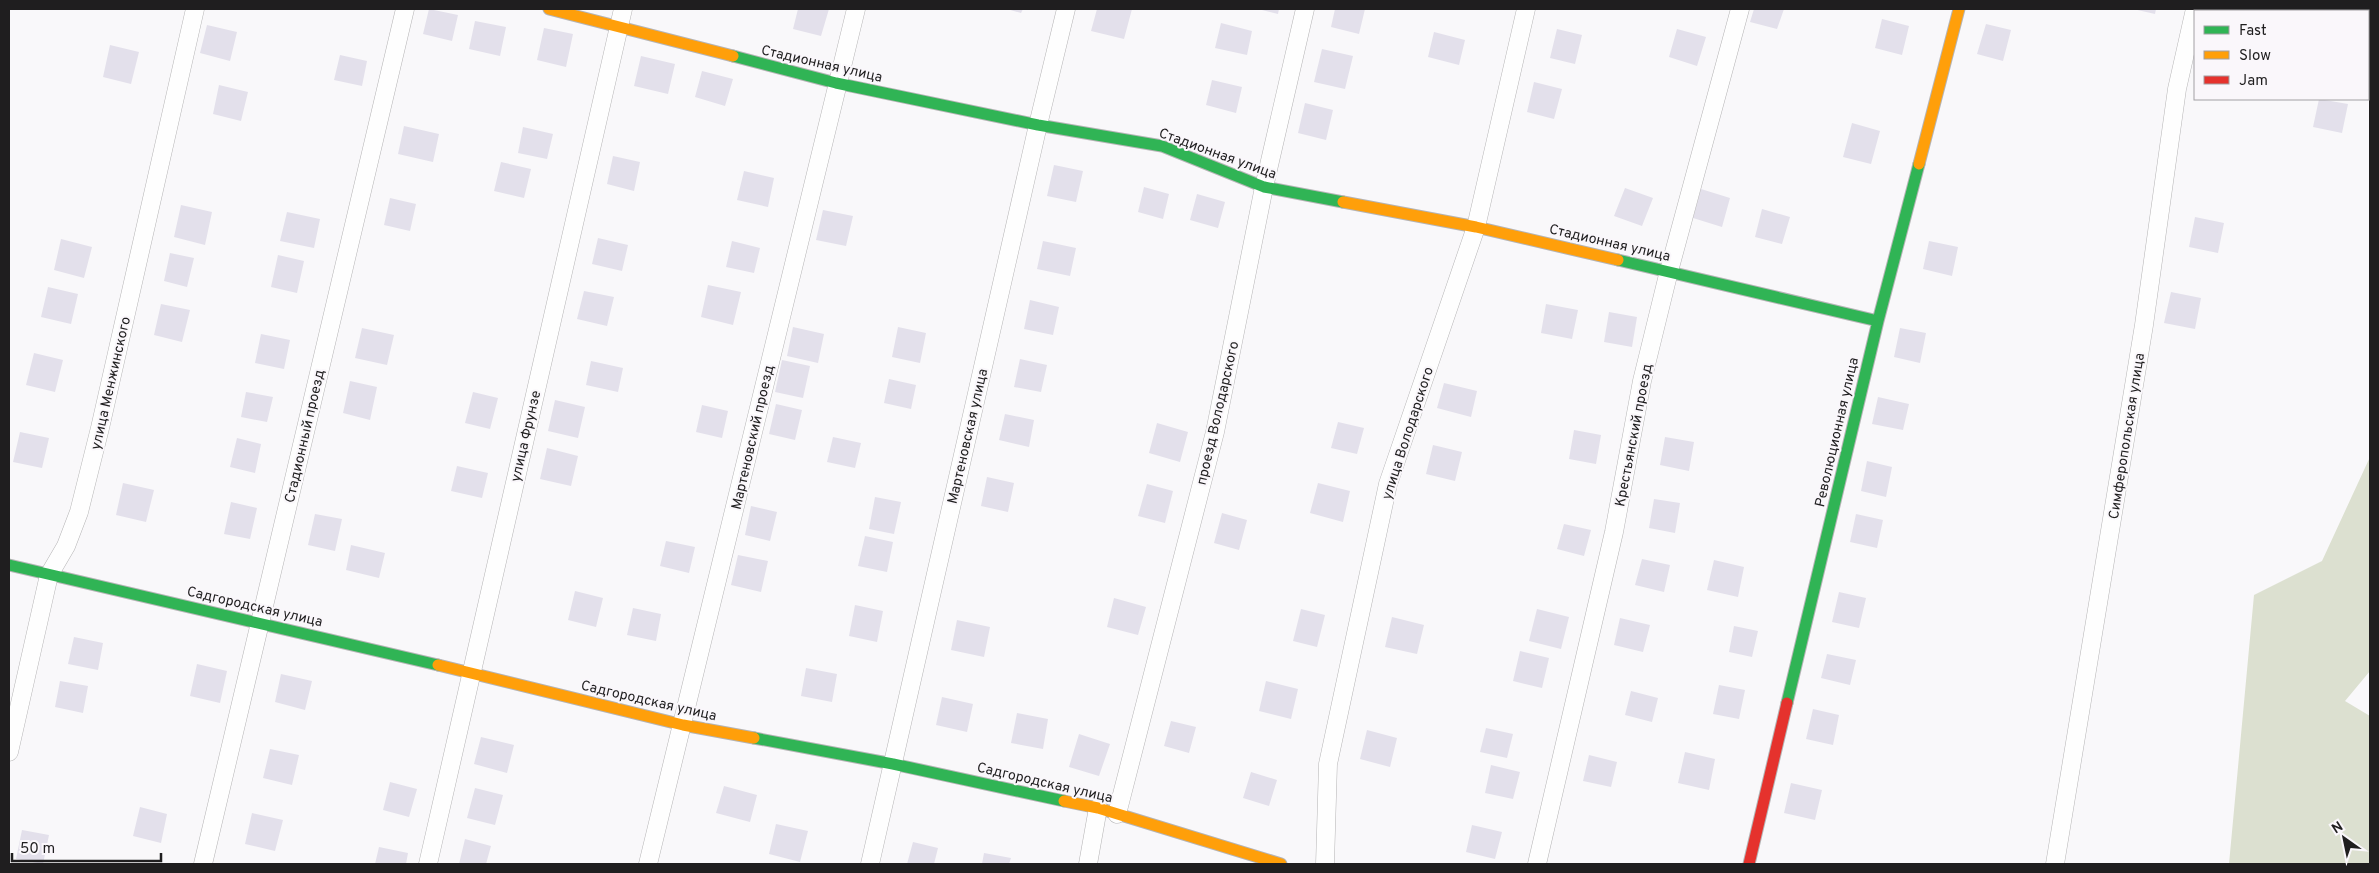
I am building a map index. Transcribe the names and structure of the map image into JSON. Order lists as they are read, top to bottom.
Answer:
{
  "streets": {
    "street": [
      "Стадионная улица",
      "улица Менжинского",
      "проезд Володарского",
      "Революционная улица",
      "улица Володарского",
      "Крестьянский проезд",
      "Стадионный проезд",
      "улица Фрунзе",
      "Мартеновская улица",
      "Симферопольская улица",
      "Мартеновский проезд",
      "Садгородская улица"
    ]
  },
  "crossings": [
    ["Стадионная улица", "проезд Володарского"],
    ["Стадионная улица", "Революционная улица"],
    ["Стадионная улица", "улица Володарского"],
    ["Стадионная улица", "Крестьянский проезд"],
    ["Стадионная улица", "улица Фрунзе"],
    ["Стадионная улица", "Мартеновская улица"],
    ["Стадионная улица", "Мартеновский проезд"],
    ["улица Менжинского", "Садгородская улица"],
    ["проезд Володарского", "Садгородская улица"],
    ["Стадионный проезд", "Садгородская улица"],
    ["улица Фрунзе", "Садгородская улица"],
    ["Мартеновская улица", "Садгородская улица"],
    ["Мартеновский проезд", "Садгородская улица"]
  ],
  "legend": ["Fast", "Slow", "Jam"],
  "scale_bar": "50 m",
  "north": "top left"
}
